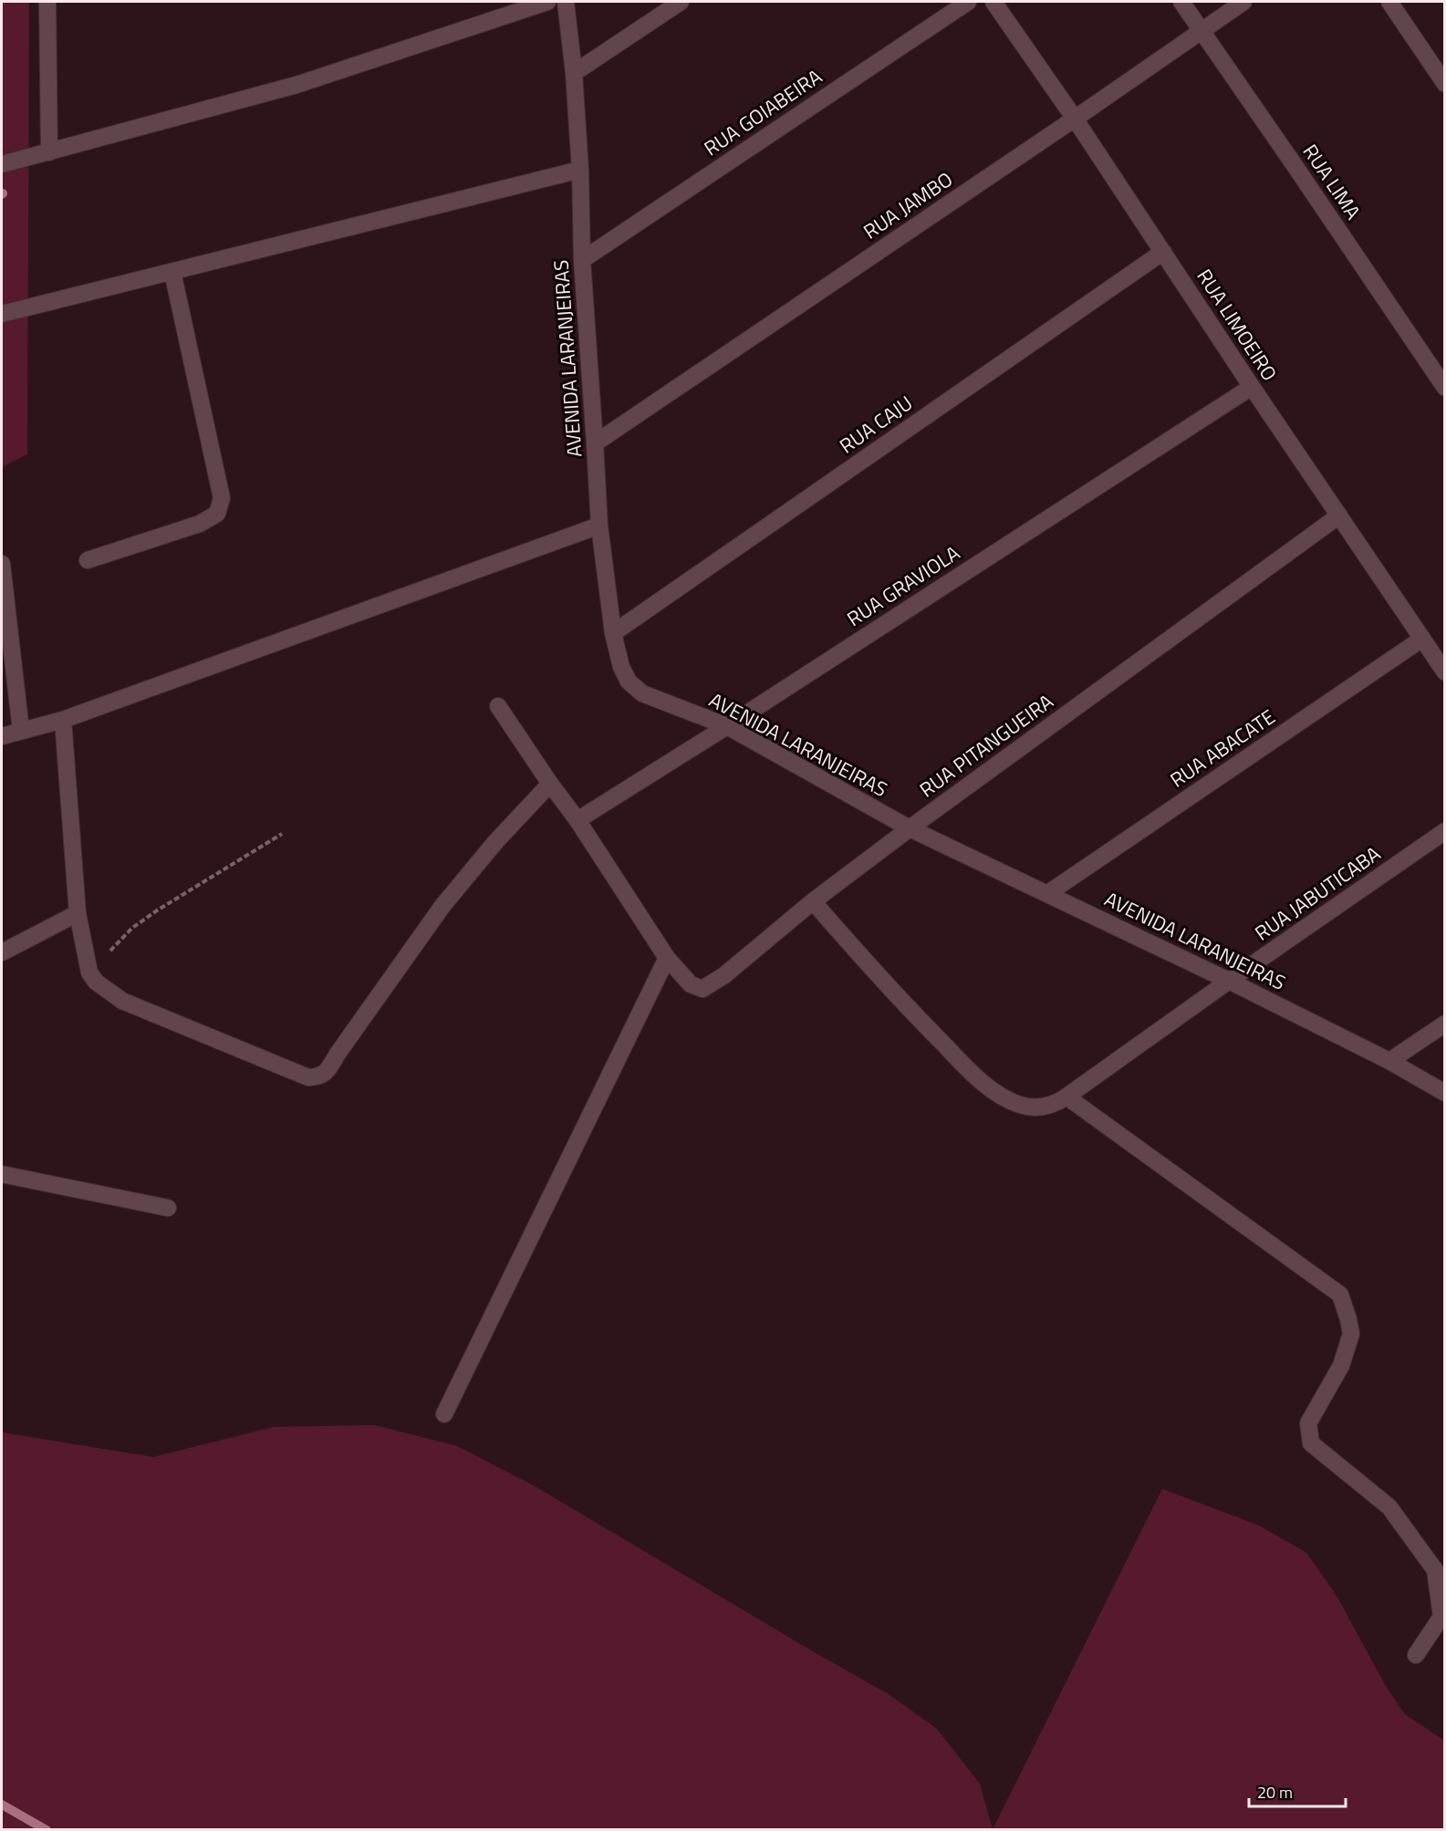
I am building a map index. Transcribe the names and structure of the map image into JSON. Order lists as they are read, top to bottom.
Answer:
{
  "streets": {
    "street": [
      "RUA GOIABEIRA",
      "RUA LIMA",
      "RUA JAMBO",
      "RUA LIMOEIRO",
      "AVENIDA LARANJEIRAS",
      "RUA CAJU",
      "RUA GRAVIOLA",
      "RUA PITANGUEIRA",
      "RUA ABACATE",
      "RUA JABUTICABA"
    ]
  },
  "crossings": [
    ["RUA GOIABEIRA", "AVENIDA LARANJEIRAS"],
    ["RUA LIMA", "RUA JAMBO"],
    ["RUA JAMBO", "RUA LIMOEIRO"],
    ["RUA JAMBO", "AVENIDA LARANJEIRAS"],
    ["RUA LIMOEIRO", "RUA CAJU"],
    ["RUA LIMOEIRO", "RUA GRAVIOLA"],
    ["RUA LIMOEIRO", "RUA PITANGUEIRA"],
    ["RUA LIMOEIRO", "RUA ABACATE"],
    ["AVENIDA LARANJEIRAS", "RUA CAJU"],
    ["AVENIDA LARANJEIRAS", "RUA GRAVIOLA"],
    ["AVENIDA LARANJEIRAS", "RUA PITANGUEIRA"],
    ["AVENIDA LARANJEIRAS", "RUA ABACATE"],
    ["AVENIDA LARANJEIRAS", "RUA JABUTICABA"]
  ],
  "scale_bar": "20 m"
}
